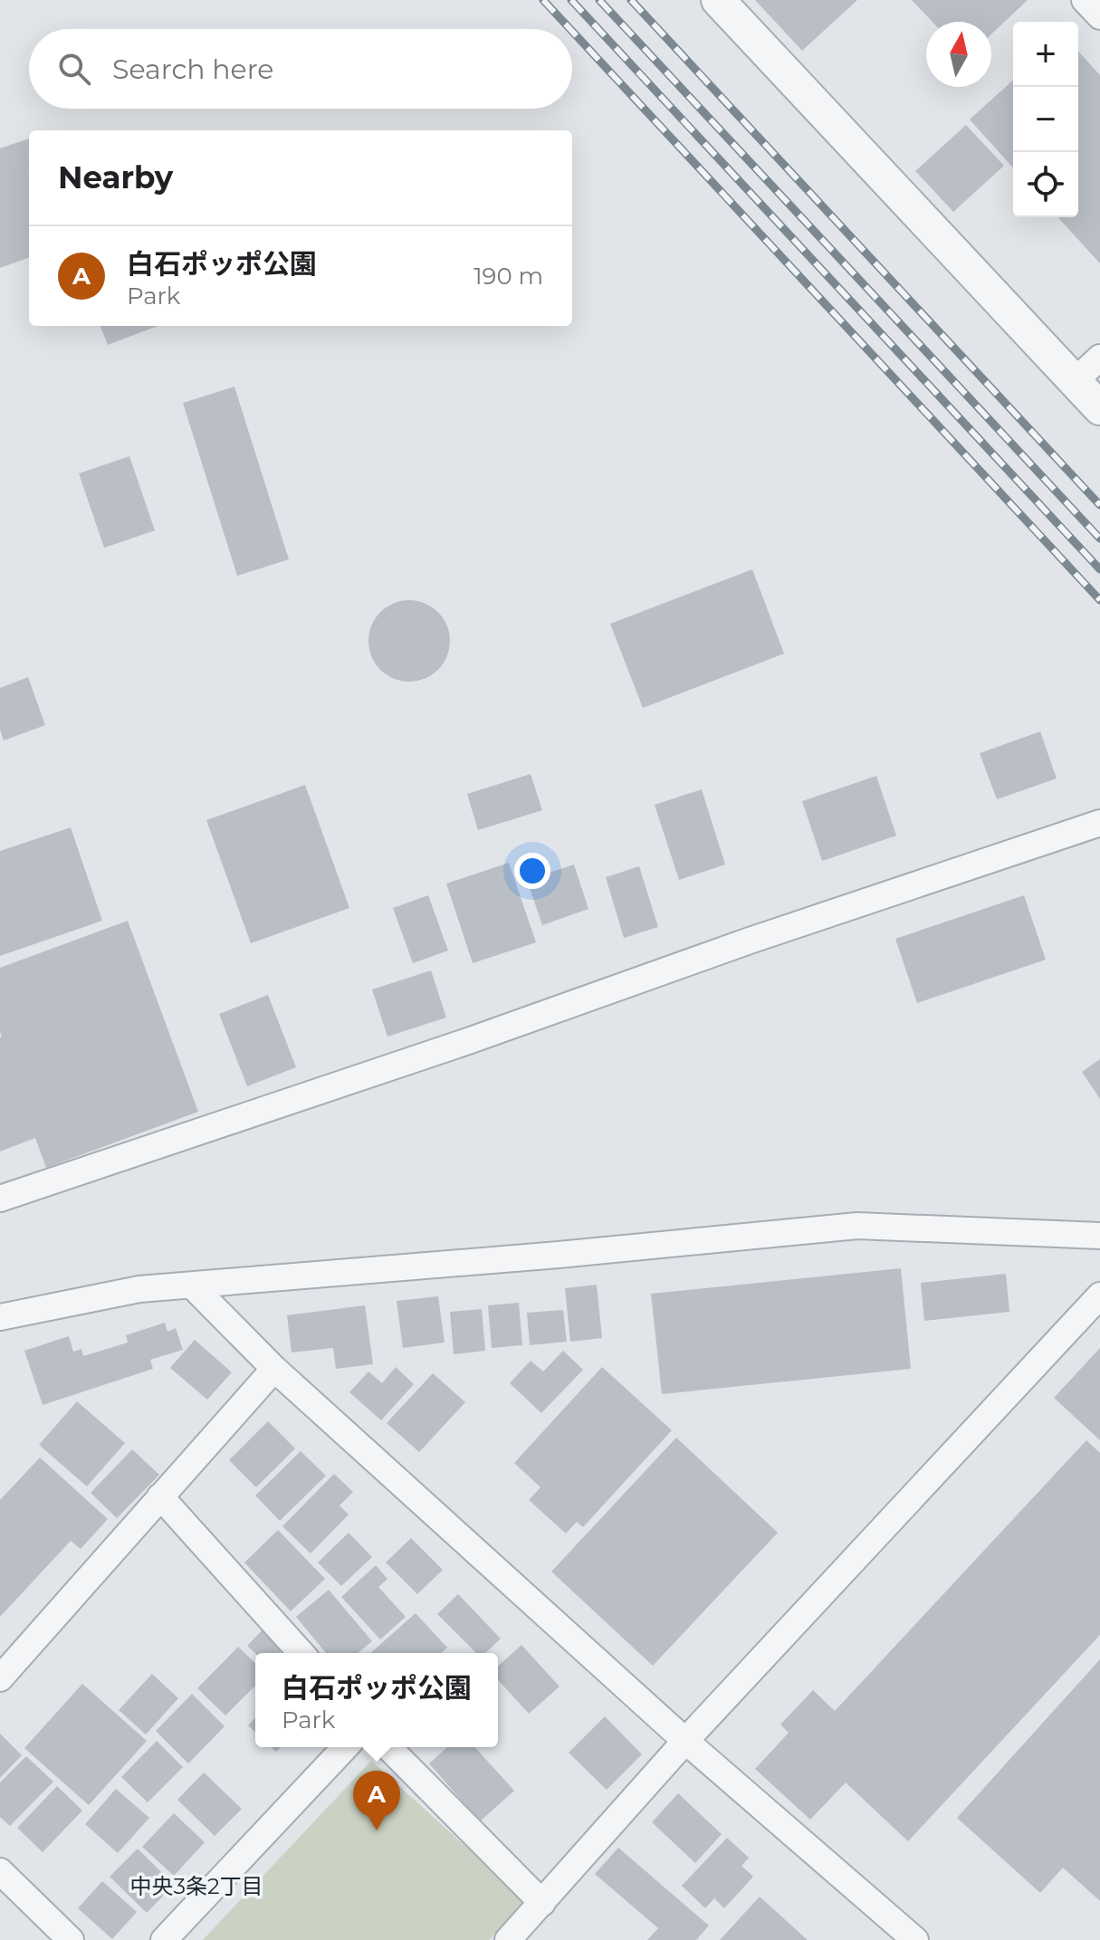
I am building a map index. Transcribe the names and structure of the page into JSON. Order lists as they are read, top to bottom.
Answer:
{
  "districts": ["中央3条2丁目"],
  "north": "top",
  "page": {
    "map_buttons": ["+", "−"],
    "search": "Search here",
    "heading": "Nearby",
    "list": [
      {
        "mark": "A",
        "name": "白石ポッポ公園",
        "note": "Park",
        "value": "190 m"
      }
    ],
    "popup": ["白石ポッポ公園", "Park"],
    "pins": "A"
  }
}
